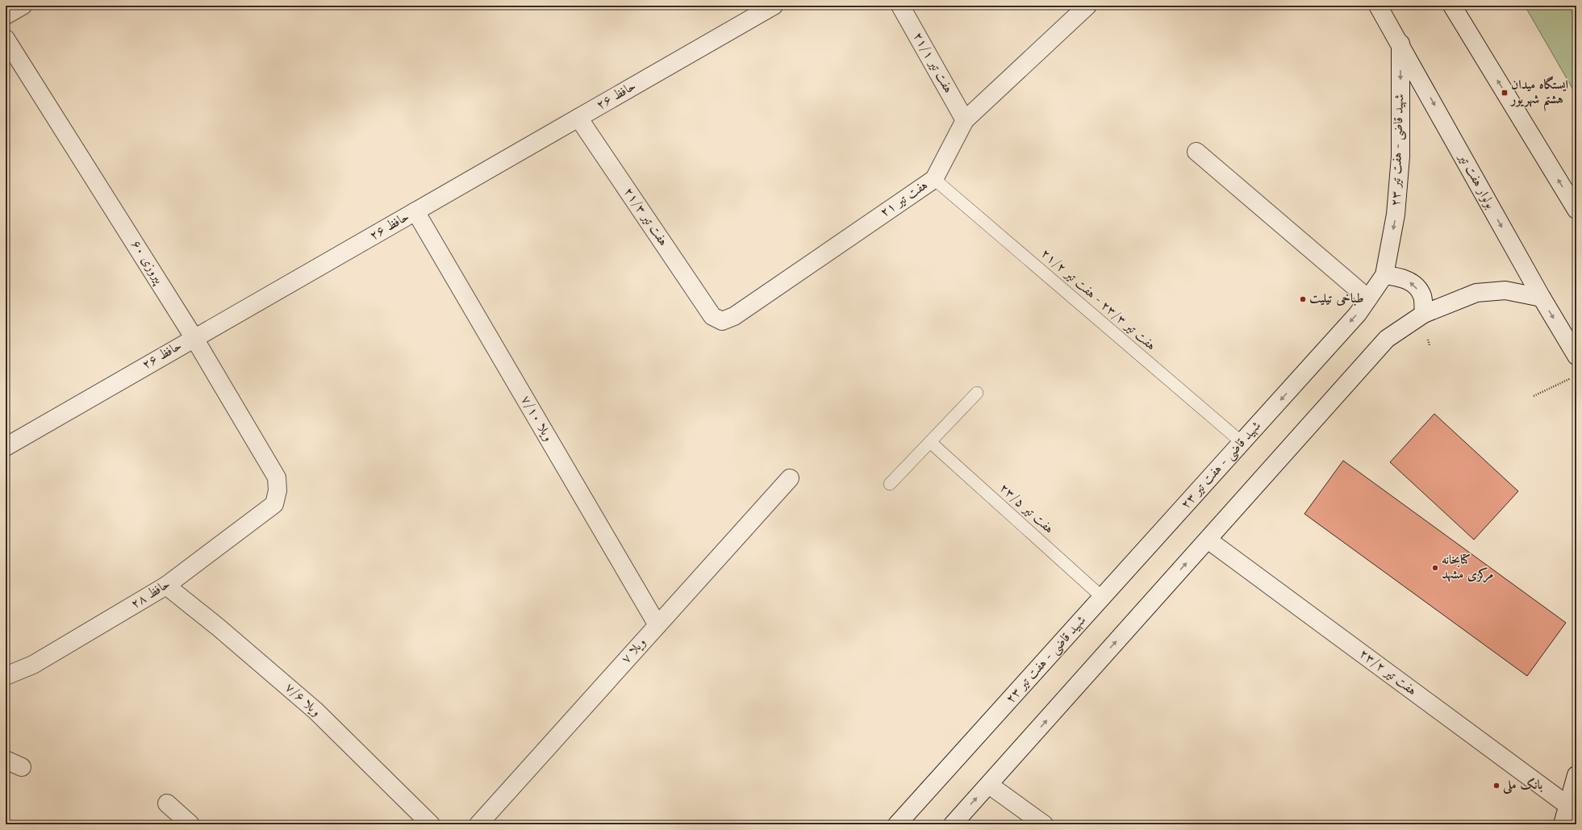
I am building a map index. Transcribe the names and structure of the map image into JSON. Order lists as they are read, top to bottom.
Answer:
{
  "streets": {
    "street": [
      "هفت تیر ۲۱/۱",
      "حافظ ۲۶",
      "شهید قاضی - هفت تیر ۲۳",
      "بولوار هفت تیر",
      "هفت تیر ۲۱",
      "هفت تیر ۲۱/۳",
      "پیروزی ۶۰",
      "ویلا ۷/۱۰",
      "حافظ ۲۸",
      "ویلا ۷",
      "هفت تیر ۲۳/۲",
      "ویلا ۷/۶"
    ],
    "lane": ["هفت تیر ۲۳/۳ - هفت تیر ۲۱/۲", "هفت تیر ۲۳/۵"]
  },
  "crossings": [
    ["هفت تیر ۲۱/۱", "هفت تیر ۲۱"],
    ["حافظ ۲۶", "هفت تیر ۲۱/۳"],
    ["حافظ ۲۶", "پیروزی ۶۰"],
    ["حافظ ۲۶", "ویلا ۷/۱۰"],
    ["شهید قاضی - هفت تیر ۲۳", "بولوار هفت تیر"],
    ["شهید قاضی - هفت تیر ۲۳", "هفت تیر ۲۳/۳ - هفت تیر ۲۱/۲"],
    ["شهید قاضی - هفت تیر ۲۳", "هفت تیر ۲۳/۵"],
    ["هفت تیر ۲۱", "هفت تیر ۲۱/۳"],
    ["هفت تیر ۲۱", "هفت تیر ۲۳/۳ - هفت تیر ۲۱/۲"],
    ["پیروزی ۶۰", "حافظ ۲۸"],
    ["ویلا ۷/۱۰", "ویلا ۷"],
    ["حافظ ۲۸", "ویلا ۷/۶"]
  ],
  "places": {
    "transit": ["ایستگاه میدان هشتم شهریور"],
    "other": ["طباخی تیلیت", "کتابخانه مرکزی مشهد", "بانک ملی"]
  }
}
